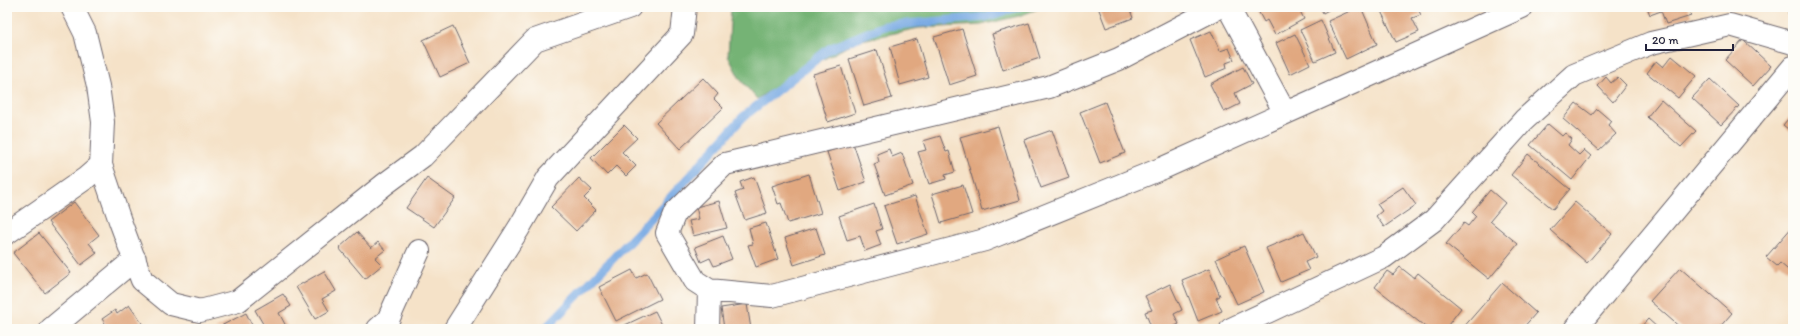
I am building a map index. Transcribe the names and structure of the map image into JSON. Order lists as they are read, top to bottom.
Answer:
{
  "scale_bar": "20 m"
}
